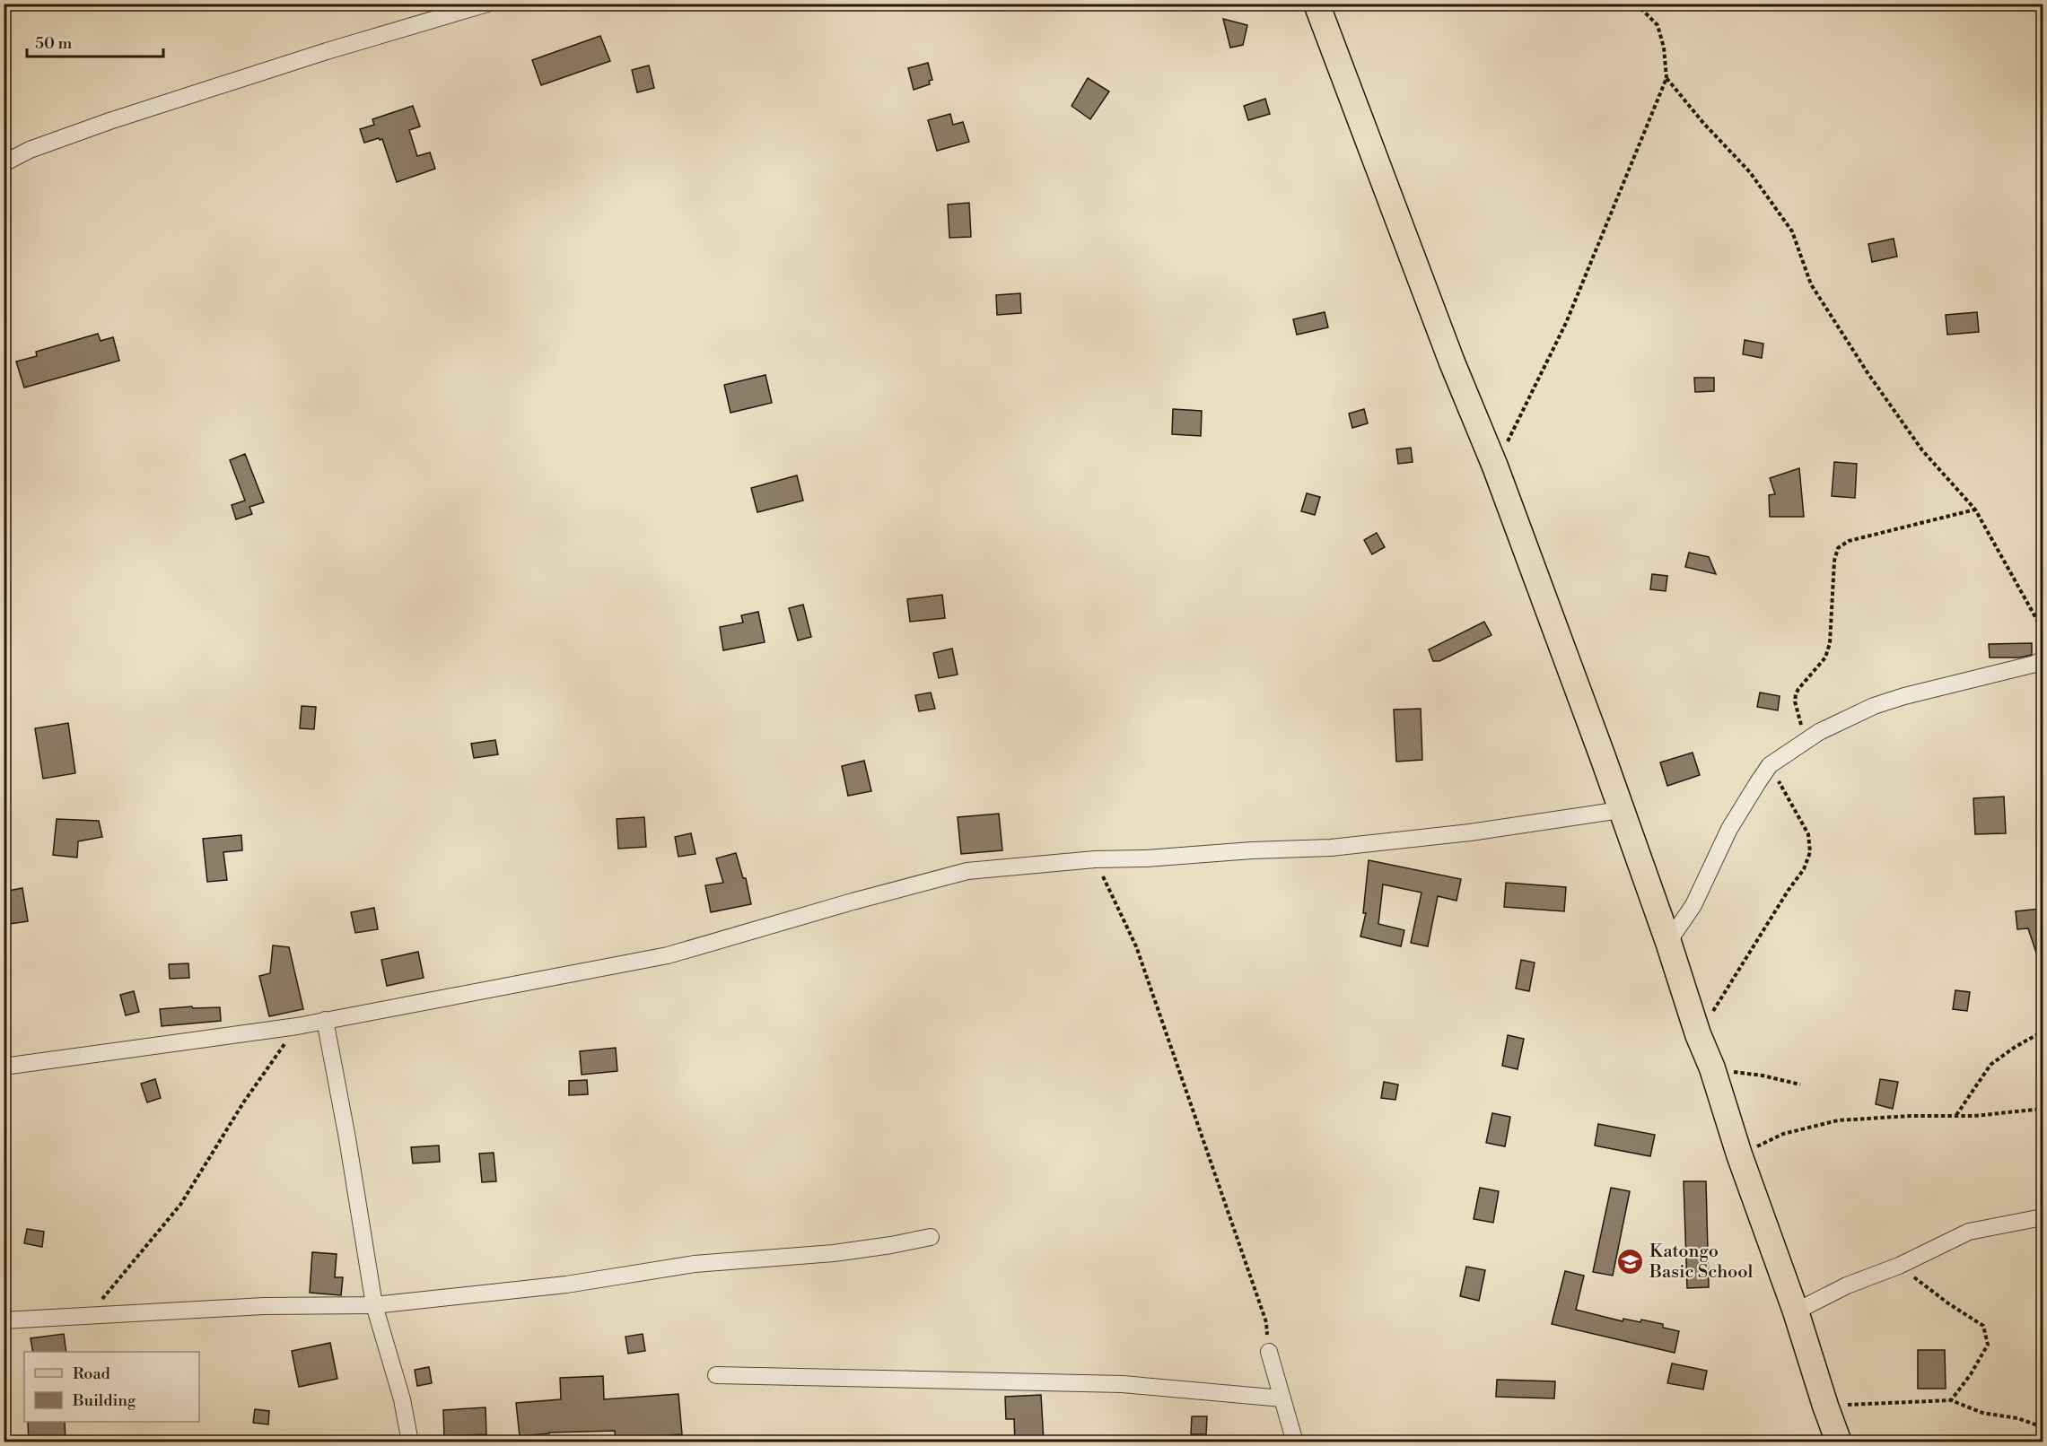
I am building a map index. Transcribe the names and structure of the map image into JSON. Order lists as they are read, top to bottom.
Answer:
{
  "places": {
    "school or university": ["Katongo Basic School"]
  },
  "legend": ["Road", "Building"],
  "scale_bar": "50 m"
}
